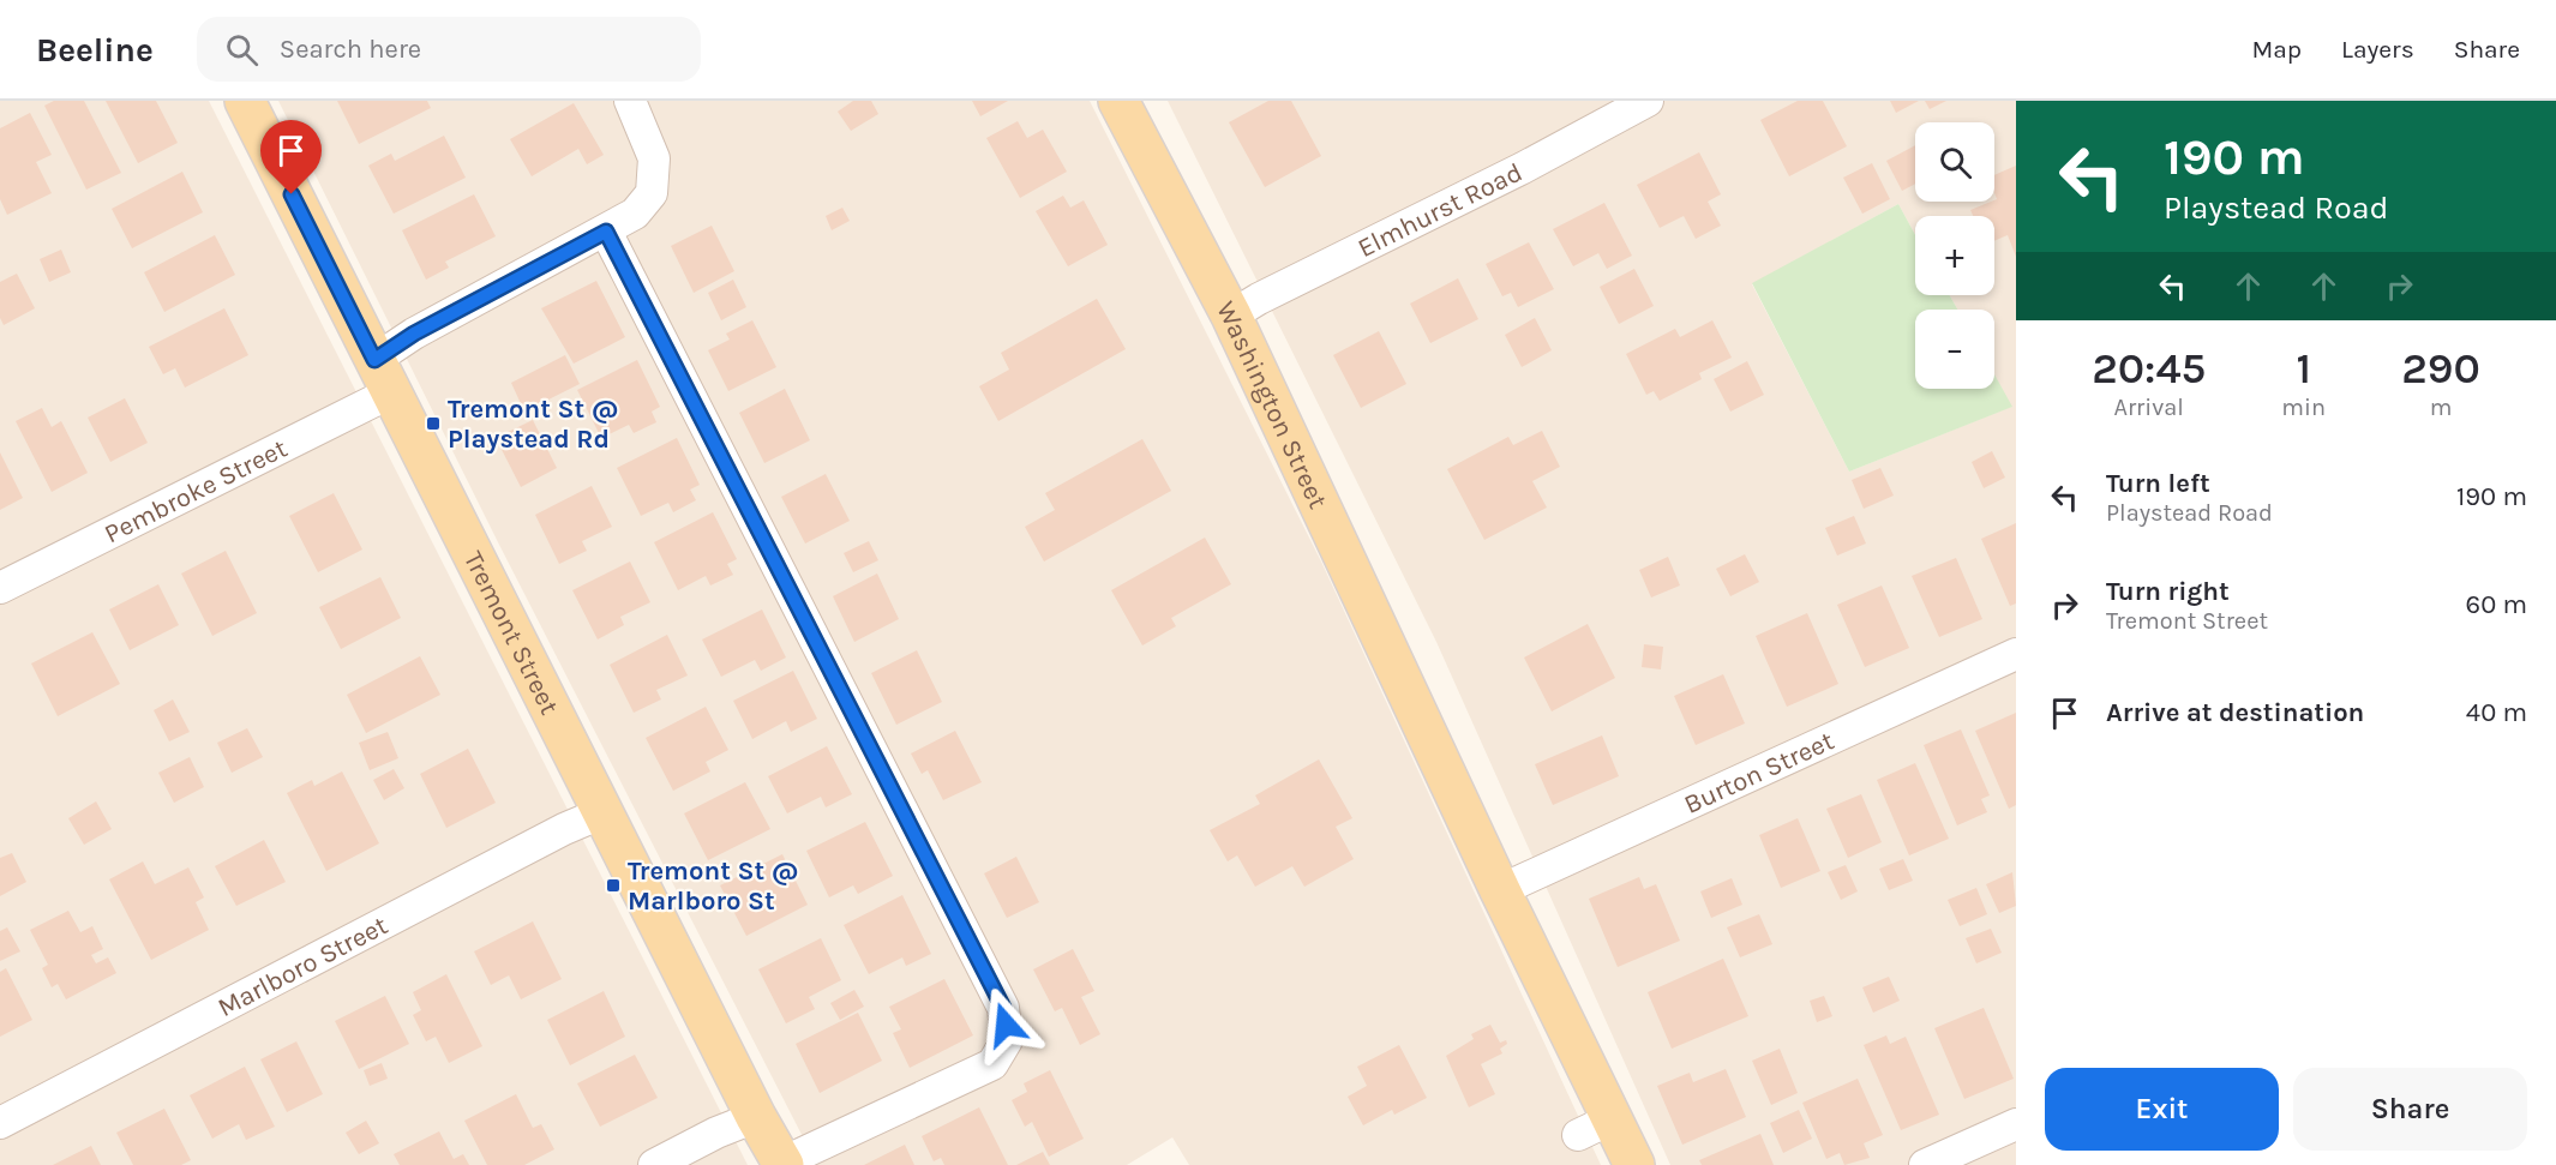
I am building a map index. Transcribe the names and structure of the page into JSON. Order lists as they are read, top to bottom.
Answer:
{
  "streets": {
    "main road": ["Washington Street", "Tremont Street"],
    "street": [
      "Elmhurst Road",
      "Pembroke Street",
      "Burton Street",
      "Marlboro Street"
    ]
  },
  "crossings": [
    ["Elmhurst Road", "Washington Street"],
    ["Washington Street", "Burton Street"],
    ["Pembroke Street", "Tremont Street"],
    ["Tremont Street", "Marlboro Street"]
  ],
  "places": {
    "transit": ["Tremont St @ Playstead Rd", "Tremont St @ Marlboro St"]
  },
  "page": {
    "header": "Beeline",
    "search": "Search here",
    "nav": ["Map", "Layers", "Share"],
    "turn": ["190 m", "Playstead Road"],
    "map_buttons": ["+", "−"],
    "eta": [
      "20:45",
      "Arrival",
      "1",
      "min",
      "290",
      "m"
    ],
    "list": [
      {
        "name": "Turn left",
        "note": "Playstead Road",
        "value": "190 m"
      },
      {
        "name": "Turn right",
        "note": "Tremont Street",
        "value": "60 m"
      },
      {
        "name": "Arrive at destination",
        "value": "40 m"
      }
    ],
    "buttons": ["Exit", "Share"]
  }
}
